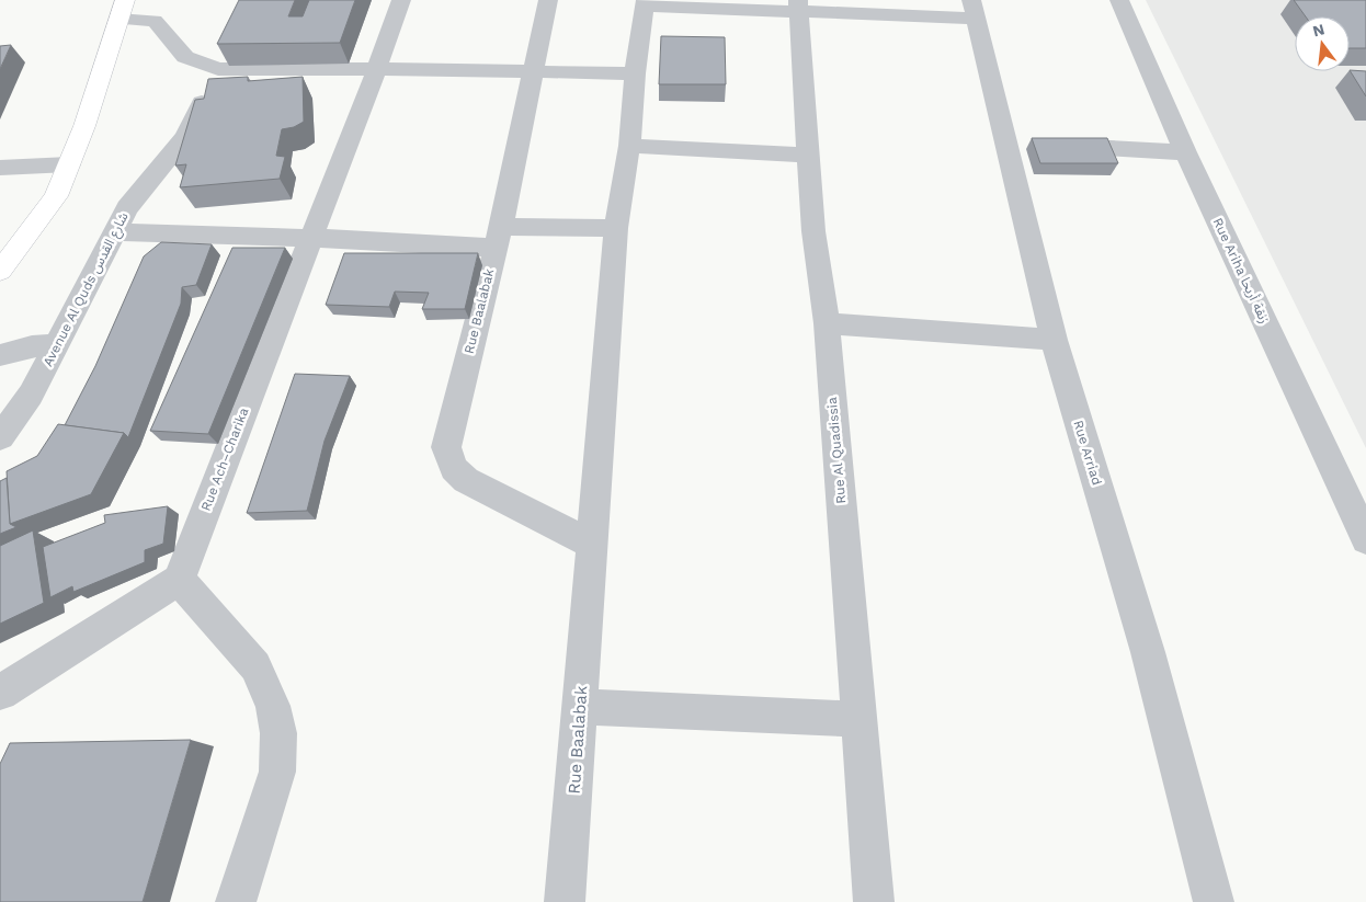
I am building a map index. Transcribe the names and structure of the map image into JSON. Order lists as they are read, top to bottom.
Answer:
{
  "streets": {
    "street": [
      "Rue Ariha زنقة أريحا",
      "Avenue Al Quds شارع القدس",
      "Rue Baalabak",
      "Rue Al Quadissia",
      "Rue Arriad",
      "Rue Ach–Charika"
    ]
  },
  "north": "top"
}
